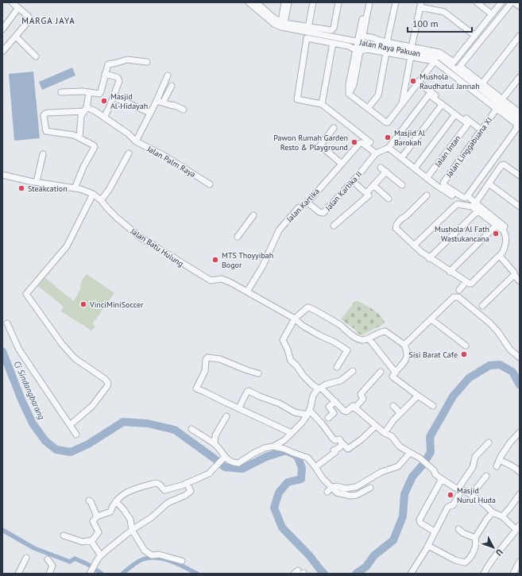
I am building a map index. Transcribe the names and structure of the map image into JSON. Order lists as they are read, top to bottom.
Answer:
{
  "streets": {
    "street": [
      "Jalan Raya Pakuan",
      "Jalan Linggabuana XI",
      "Jalan Intan",
      "Jalan Palm Raya",
      "Jalan Kartika II",
      "Jalan Kartika",
      "Jalan Batu Hulung"
    ]
  },
  "crossings": [
    ["Jalan Kartika II", "Jalan Kartika"],
    ["Jalan Kartika", "Jalan Batu Hulung"]
  ],
  "districts": ["MARGA JAYA"],
  "water": ["Ci Sindangbarang"],
  "places": [
    "Mushola Raudhatul Jannah",
    "Masjid Al-Hidayah",
    "Masjid Al Barokah",
    "Pawon Rumah Garden Resto & Playground",
    "Steakcation",
    "Mushola Al Fath Wastukancana",
    "MTS Thoyyibah Bogor",
    "VinciMiniSoccer",
    "Sisi Barat Cafe",
    "Masjid Nurul Huda"
  ],
  "scale_bar": "100 m",
  "north": "bottom right"
}
